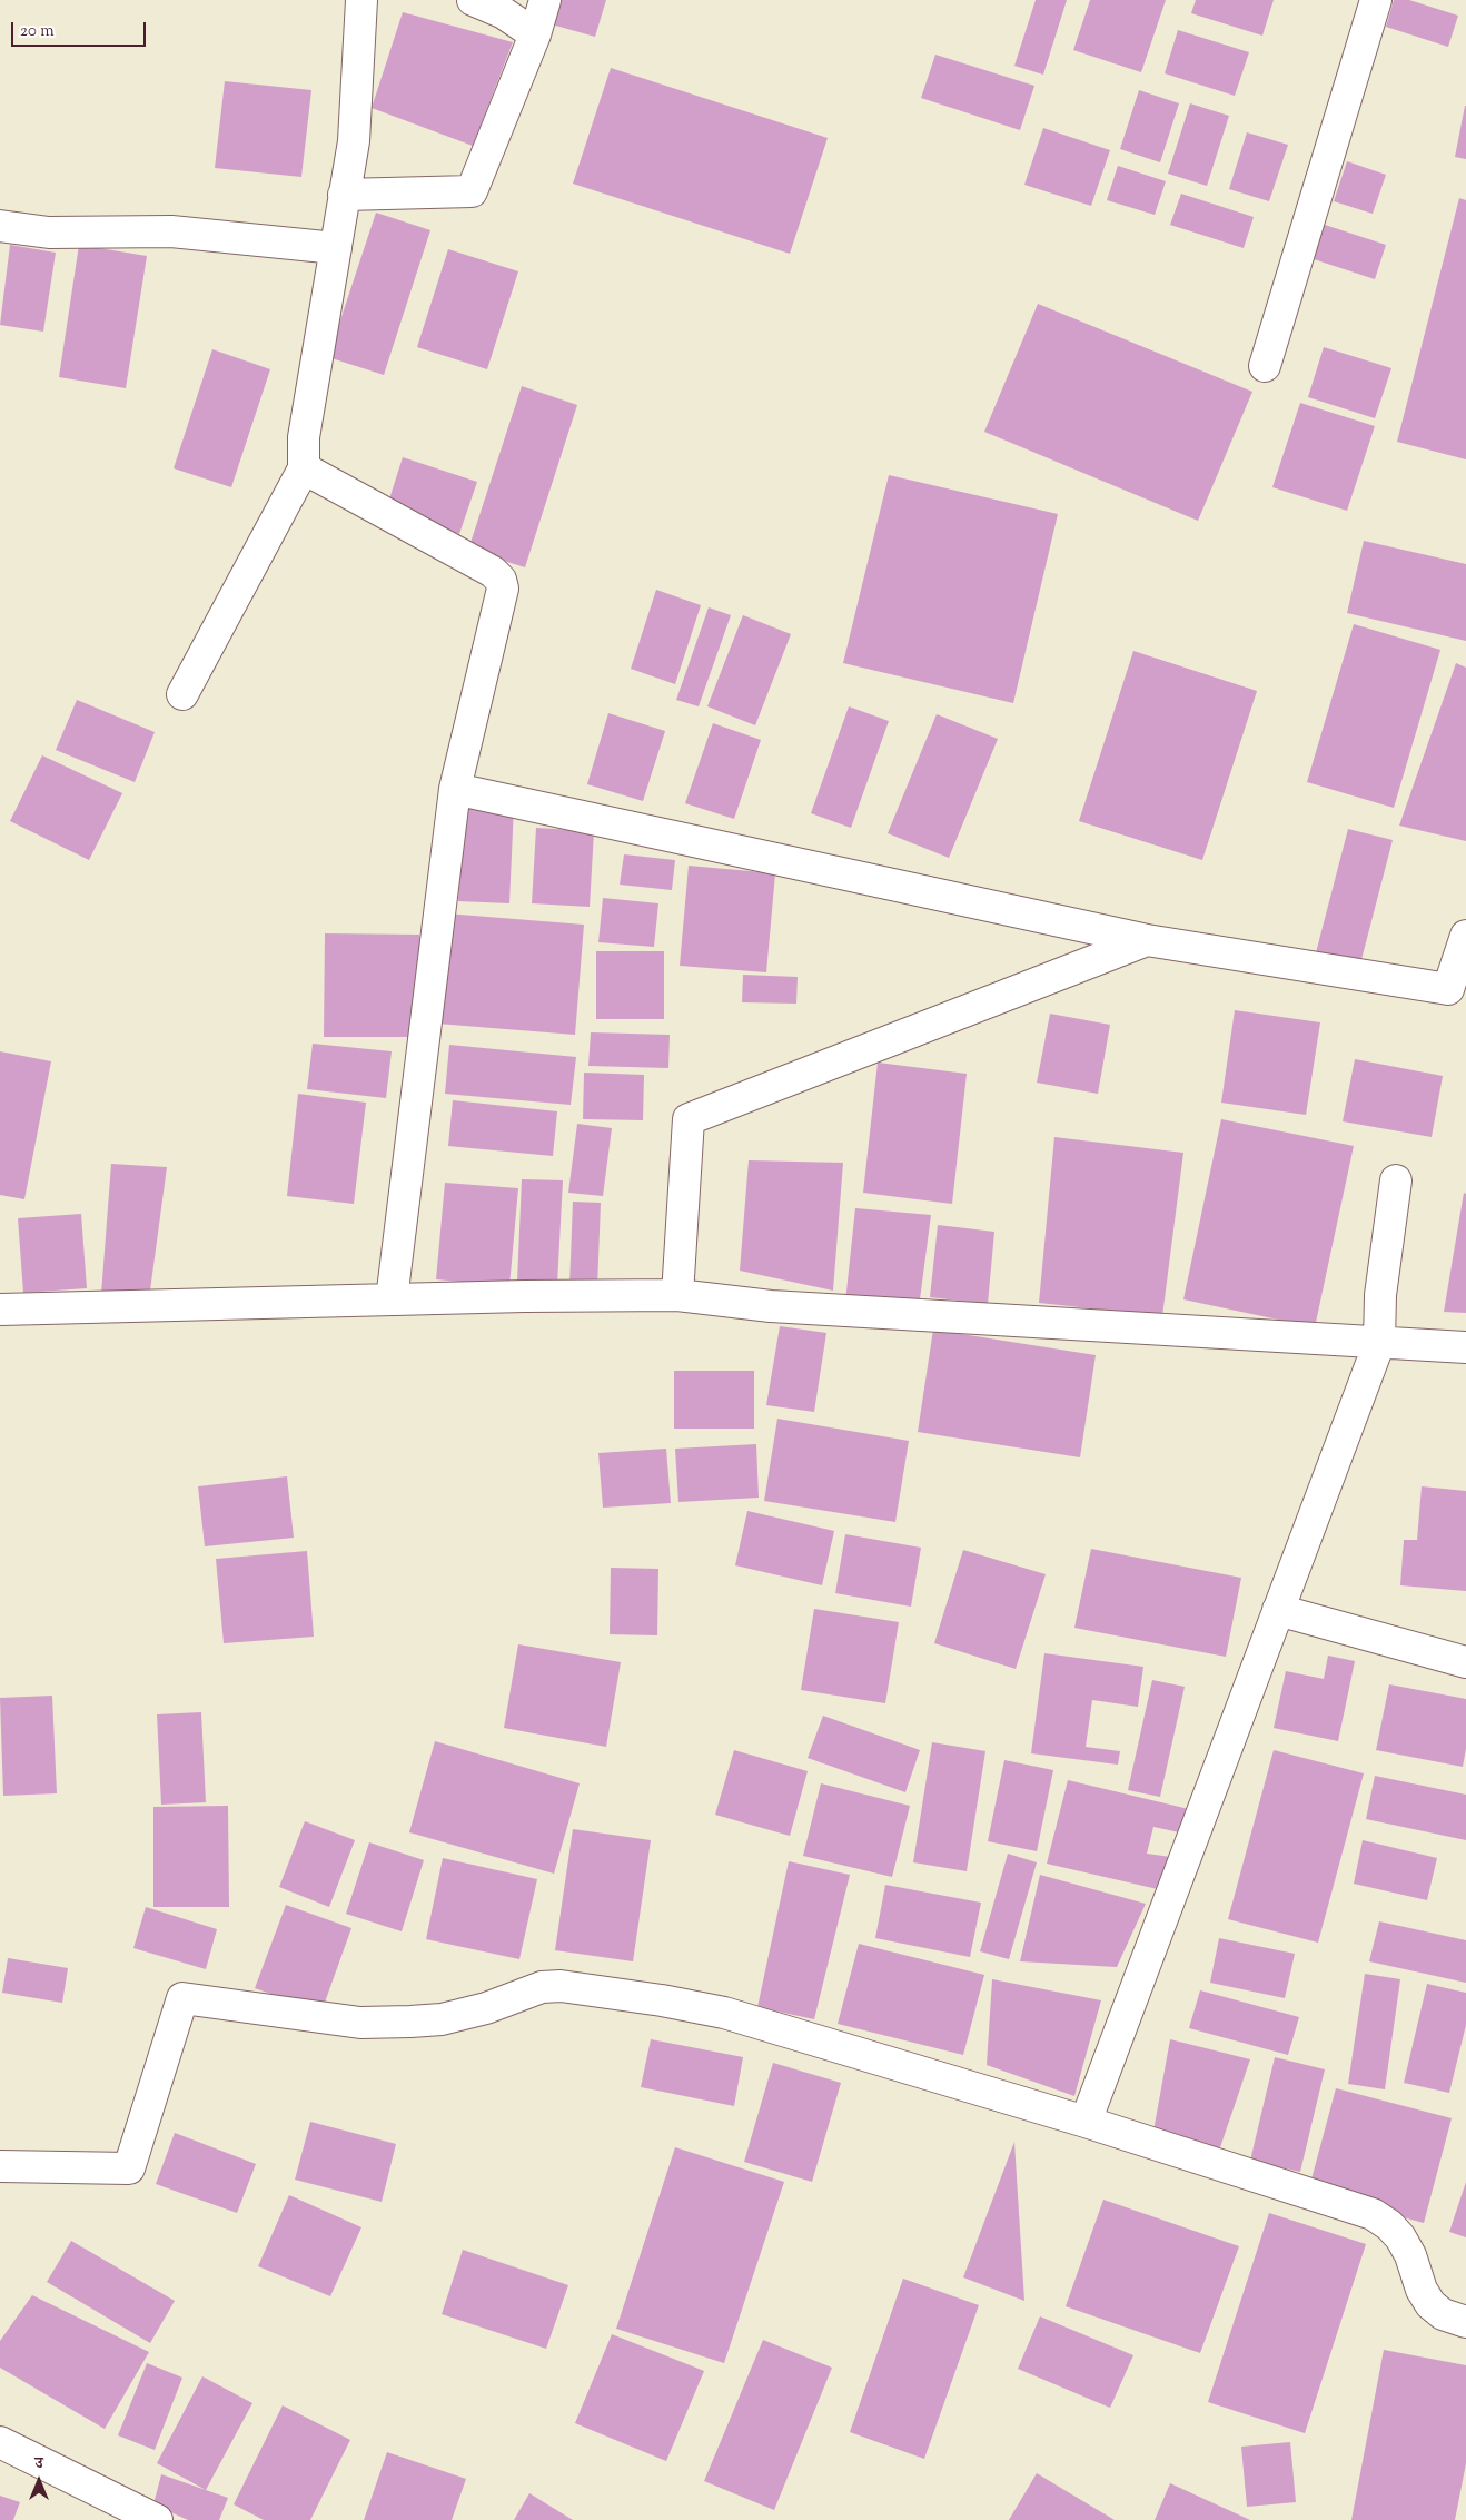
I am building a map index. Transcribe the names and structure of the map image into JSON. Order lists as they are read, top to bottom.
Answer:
{
  "scale_bar": "20 m",
  "north": "top"
}
